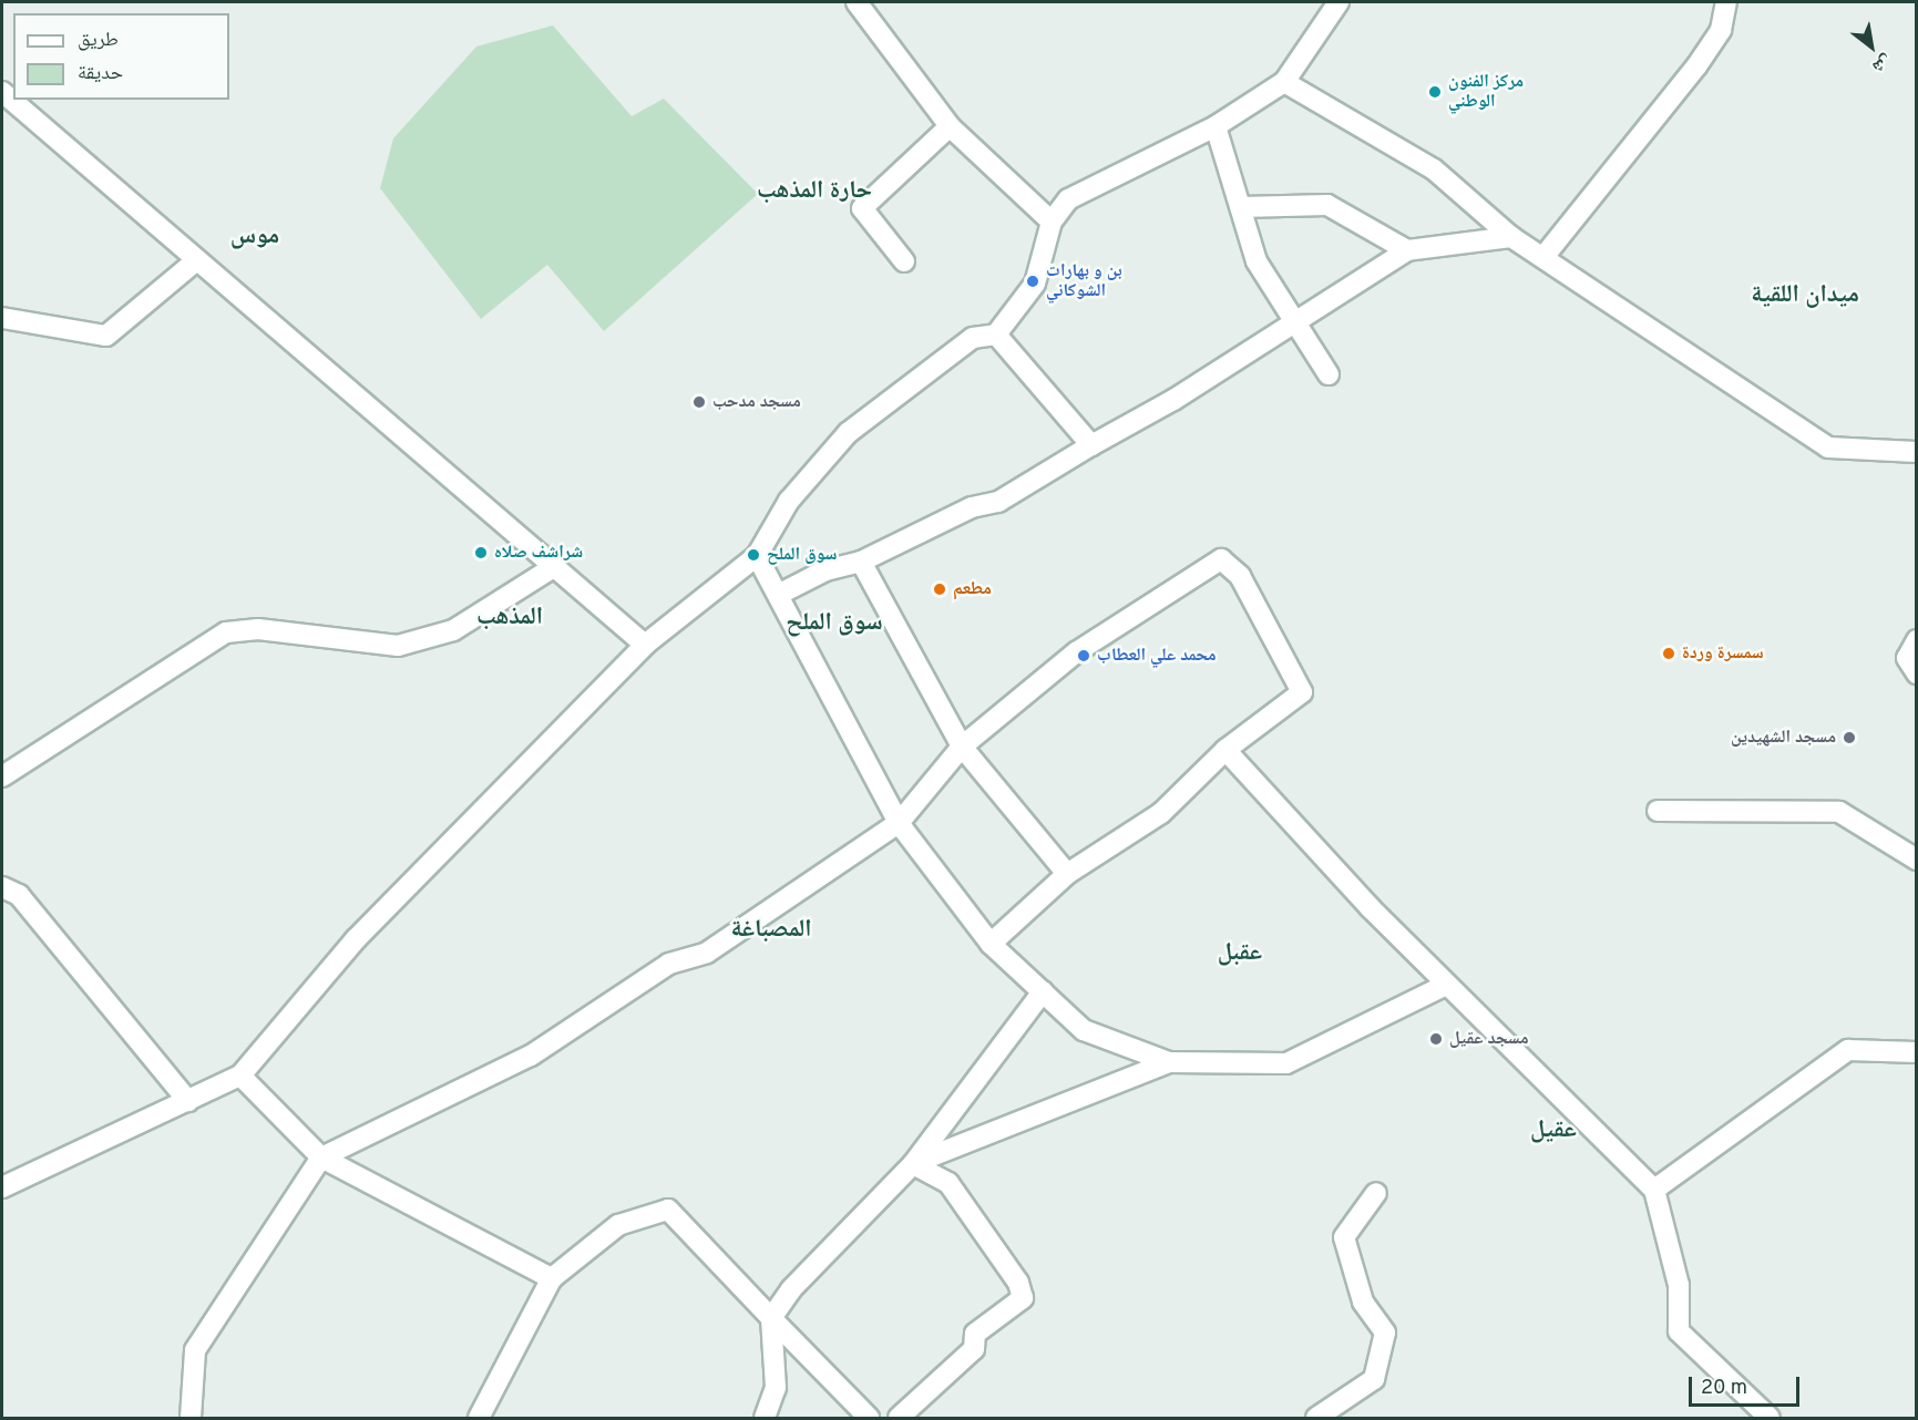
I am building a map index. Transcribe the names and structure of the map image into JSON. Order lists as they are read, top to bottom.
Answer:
{
  "districts": [
    "حارة المذهب",
    "موس",
    "ميدان اللقية",
    "المذهب",
    "سوق الملح",
    "المصباغة",
    "عقبل",
    "عقيل"
  ],
  "places": [
    "مركز الفنون الوطني",
    "بن و بهارات الشوكاني",
    "مسجد مدحب",
    "شراشف صلاه",
    "سوق الملح",
    "مطعم",
    "سمسرة وردة",
    "محمد علي العطاب",
    "مسجد الشهيدين",
    "مسجد عقيل"
  ],
  "legend": ["طريق", "حديقة"],
  "scale_bar": "20 m",
  "north": "bottom right"
}
